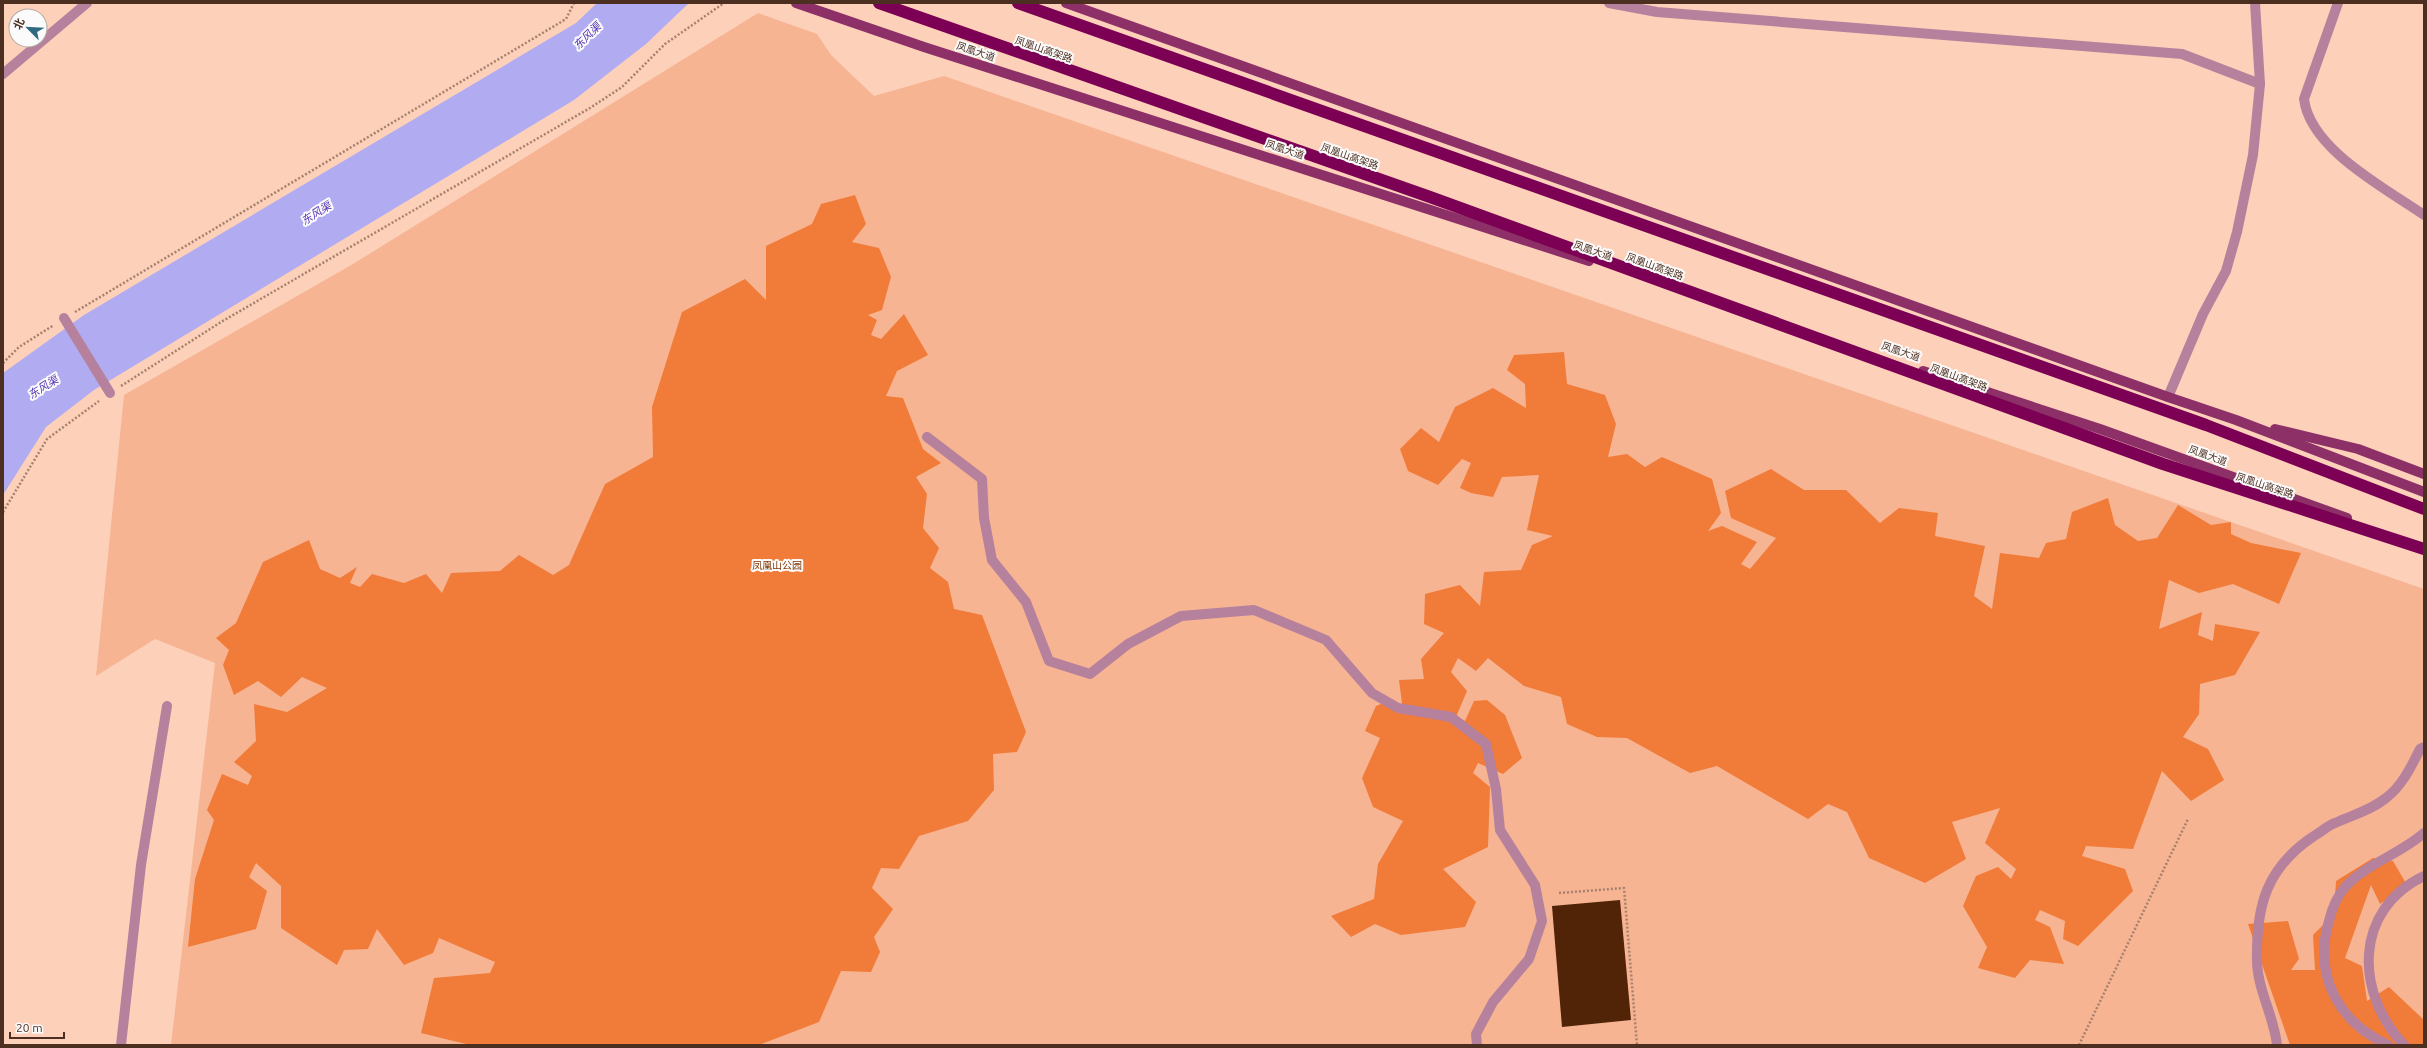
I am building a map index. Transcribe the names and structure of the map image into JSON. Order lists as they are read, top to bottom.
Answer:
{
  "streets": {
    "highway": ["凤凰山高架路"],
    "main road": ["凤凰大道"]
  },
  "water": ["东风渠"],
  "parks": ["凤凰山公园"],
  "scale_bar": "20 m",
  "north": "top left"
}
